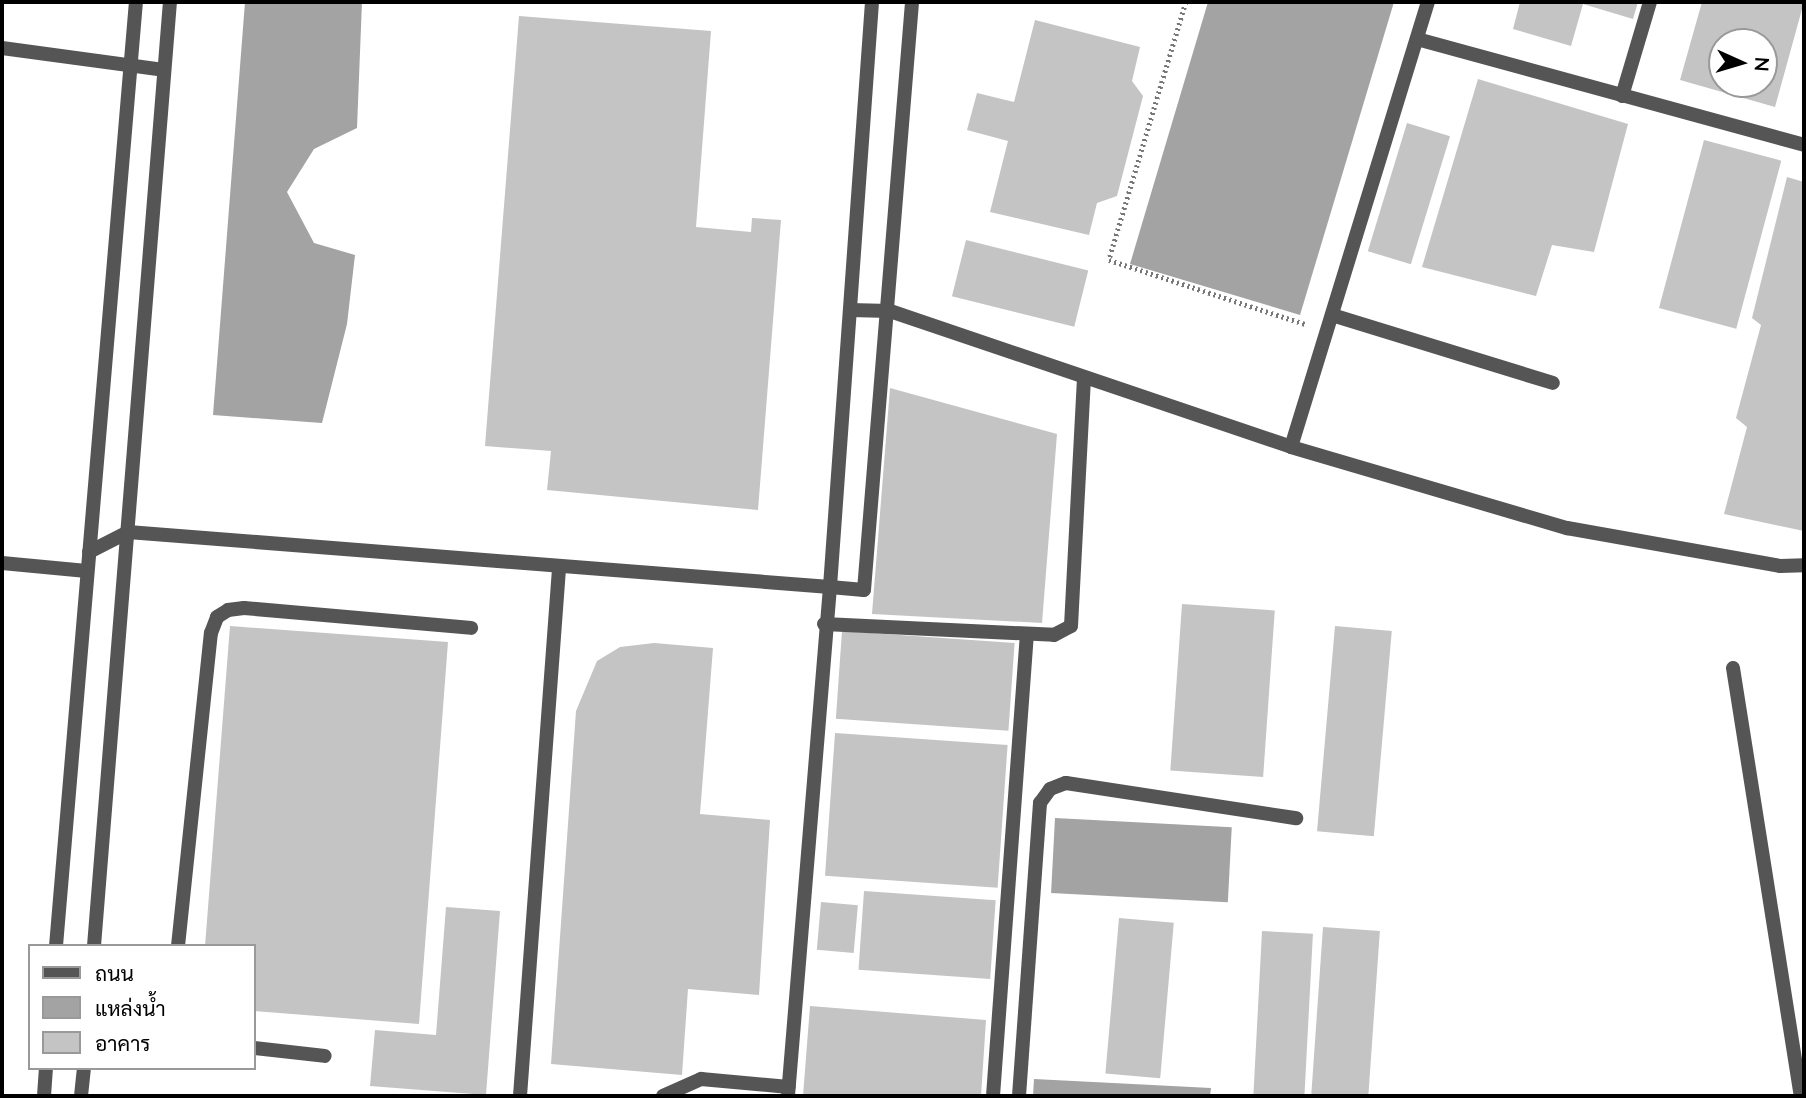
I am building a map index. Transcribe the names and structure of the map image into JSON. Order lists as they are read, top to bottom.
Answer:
{
  "legend": ["ถนน", "แหล่งน้ำ", "อาคาร"],
  "north": "right"
}
